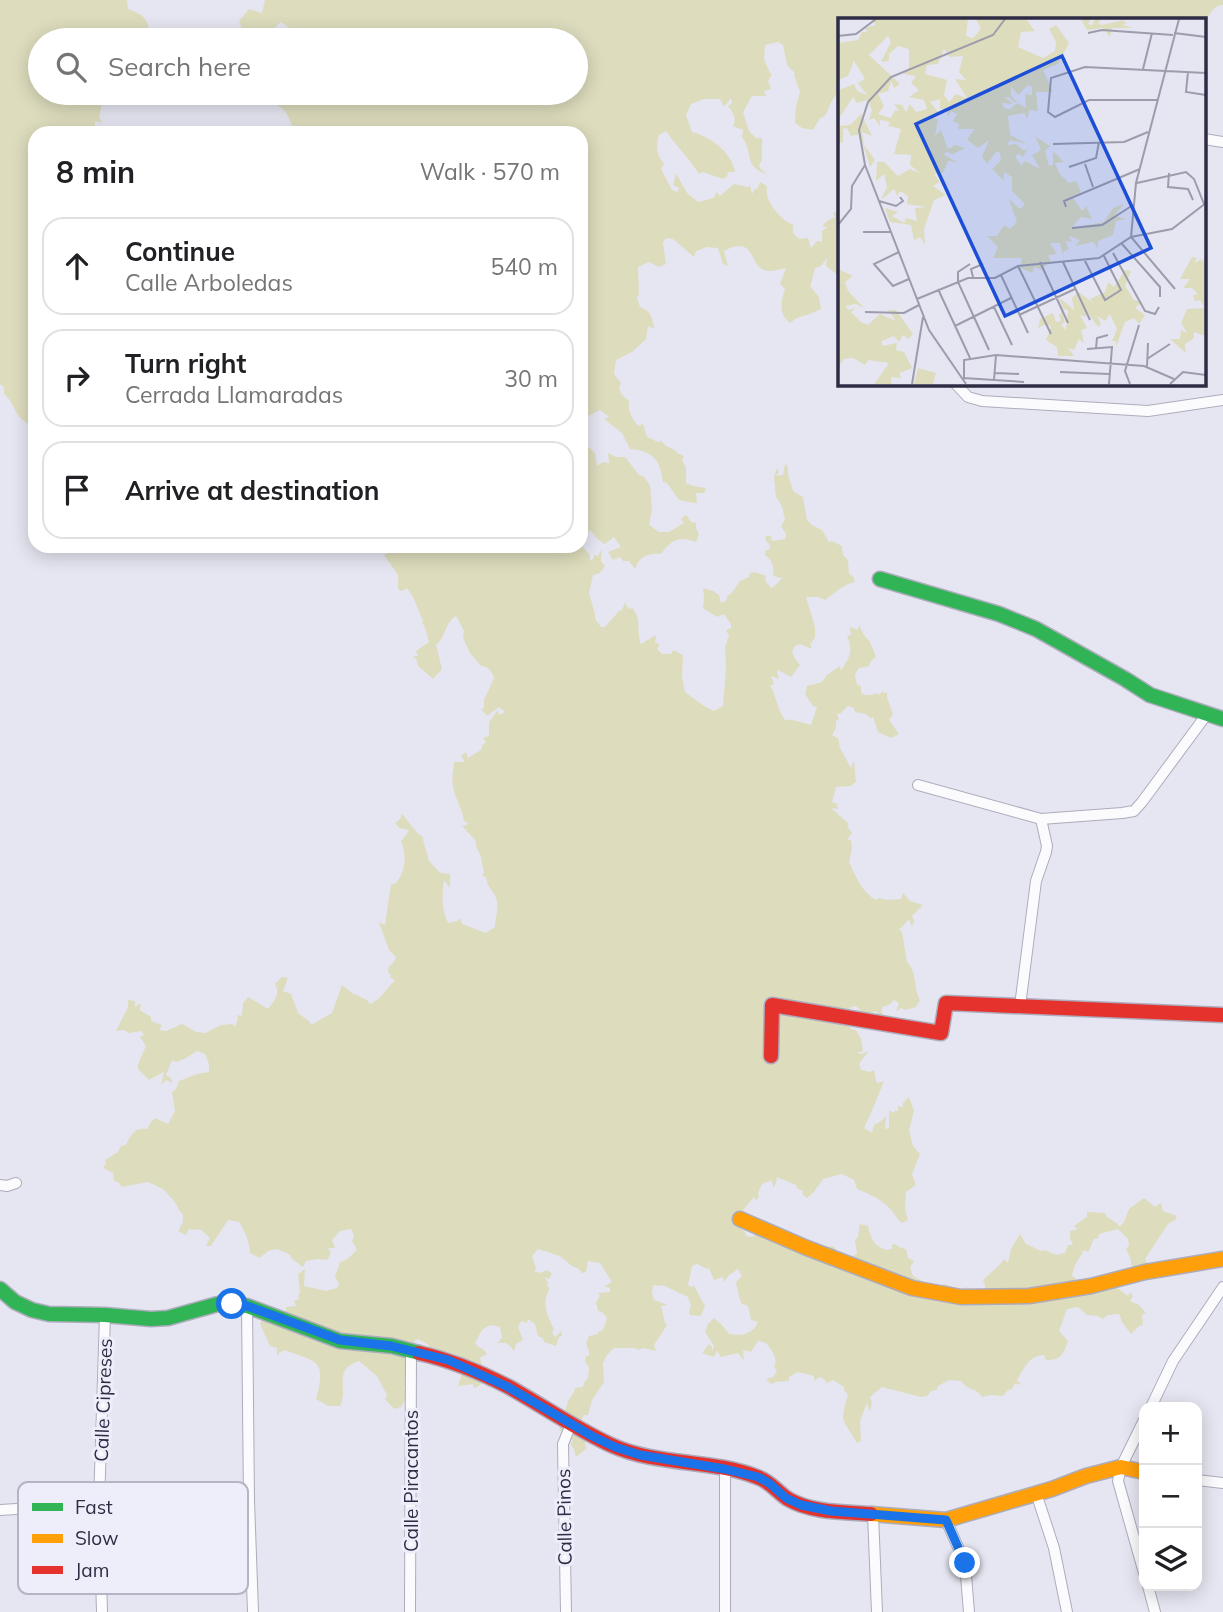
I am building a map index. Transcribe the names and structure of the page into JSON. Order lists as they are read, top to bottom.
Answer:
{
  "streets": {
    "street": ["Calle Cipreses", "Calle Piracantos", "Calle Pinos"]
  },
  "legend": ["Fast", "Slow", "Jam"],
  "page": {
    "search": "Search here",
    "heading": ["8 min", "Walk · 570 m"],
    "list": [
      ["Continue", "Calle Arboledas", "540 m"],
      ["Turn right", "Cerrada Llamaradas", "30 m"],
      "Arrive at destination"
    ],
    "map_buttons": ["+", "−"]
  }
}
